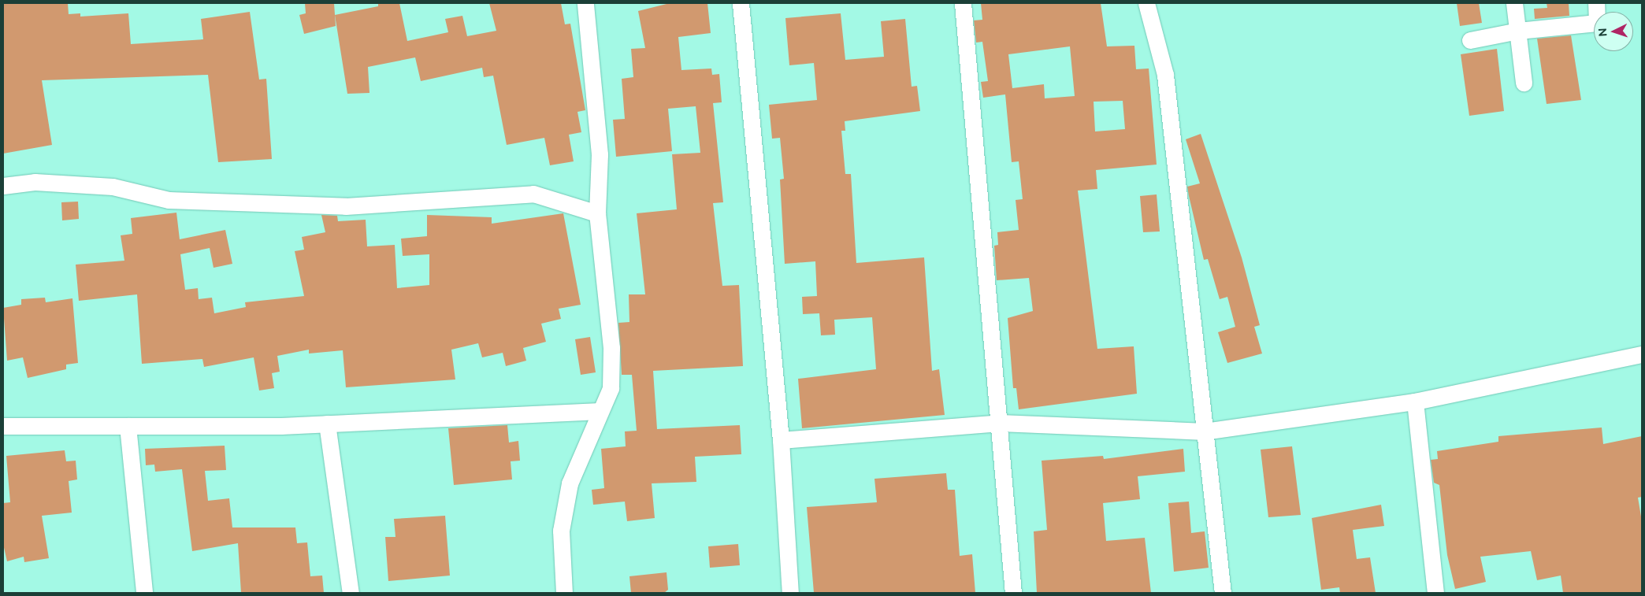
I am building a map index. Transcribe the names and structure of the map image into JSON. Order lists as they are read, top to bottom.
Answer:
{
  "north": "left"
}
